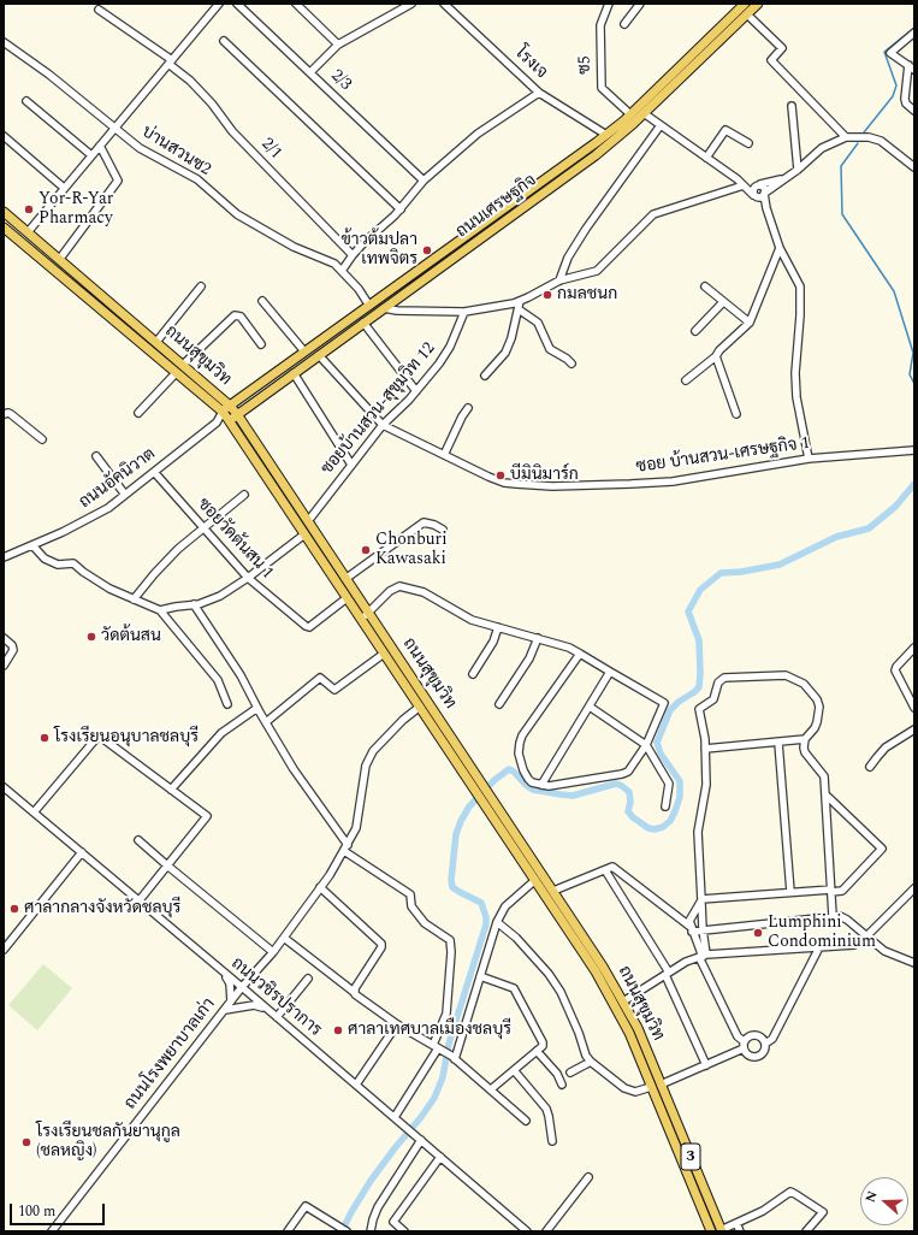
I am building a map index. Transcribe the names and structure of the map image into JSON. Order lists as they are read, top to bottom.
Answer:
{
  "streets": {
    "main road": ["ถนนเศรษฐกิจ", "ถนนสุขุมวิท", "3"],
    "street": [
      "โรงเจ",
      "ซ5",
      "2/3",
      "2/1",
      "บ่านสวนซ2",
      "ซอยบ้านสวน-สุขุมวิท 12",
      "ซอย บ้านสวน-เศรษฐกิจ 1",
      "ถนนอัคนิวาต",
      "ซอยวัดต้นสน 1",
      "ถนนวชิรปราการ",
      "ถนนโรงพยาบาลเก่า"
    ]
  },
  "crossings": [
    ["โรงเจ", "ถนนเศรษฐกิจ"],
    ["ซ5", "ถนนเศรษฐกิจ"],
    ["บ่านสวนซ2", "ถนนเศรษฐกิจ"],
    ["ถนนเศรษฐกิจ", "ถนนสุขุมวิท"],
    ["ถนนเศรษฐกิจ", "ซอย บ้านสวน-เศรษฐกิจ 1"],
    ["ถนนเศรษฐกิจ", "ถนนอัคนิวาต"],
    ["ถนนสุขุมวิท", "ซอยบ้านสวน-สุขุมวิท 12"],
    ["ถนนสุขุมวิท", "ถนนอัคนิวาต"],
    ["ถนนสุขุมวิท", "ซอยวัดต้นสน 1"],
    ["ถนนสุขุมวิท", "ถนนโรงพยาบาลเก่า"],
    ["ซอยบ้านสวน-สุขุมวิท 12", "ซอย บ้านสวน-เศรษฐกิจ 1"],
    ["ถนนอัคนิวาต", "ซอยวัดต้นสน 1"],
    ["ถนนวชิรปราการ", "ถนนโรงพยาบาลเก่า"]
  ],
  "places": [
    "Yor-R-Yar Pharmacy",
    "ข้าวต้มปลา เทพจิตร",
    "กมลชนก",
    "บีมินิมาร์ก",
    "Chonburi Kawasaki",
    "วัดต้นสน",
    "โรงเรียนอนุบาลชลบุรี",
    "ศาลากลางจังหวัดชลบุรี",
    "Lumphini Condominium",
    "ศาลาเทศบาลเมืองชลบุรี",
    "โรงเรียนชลกันยานุกูล (ชลหญิง)"
  ],
  "scale_bar": "100 m",
  "north": "left"
}
